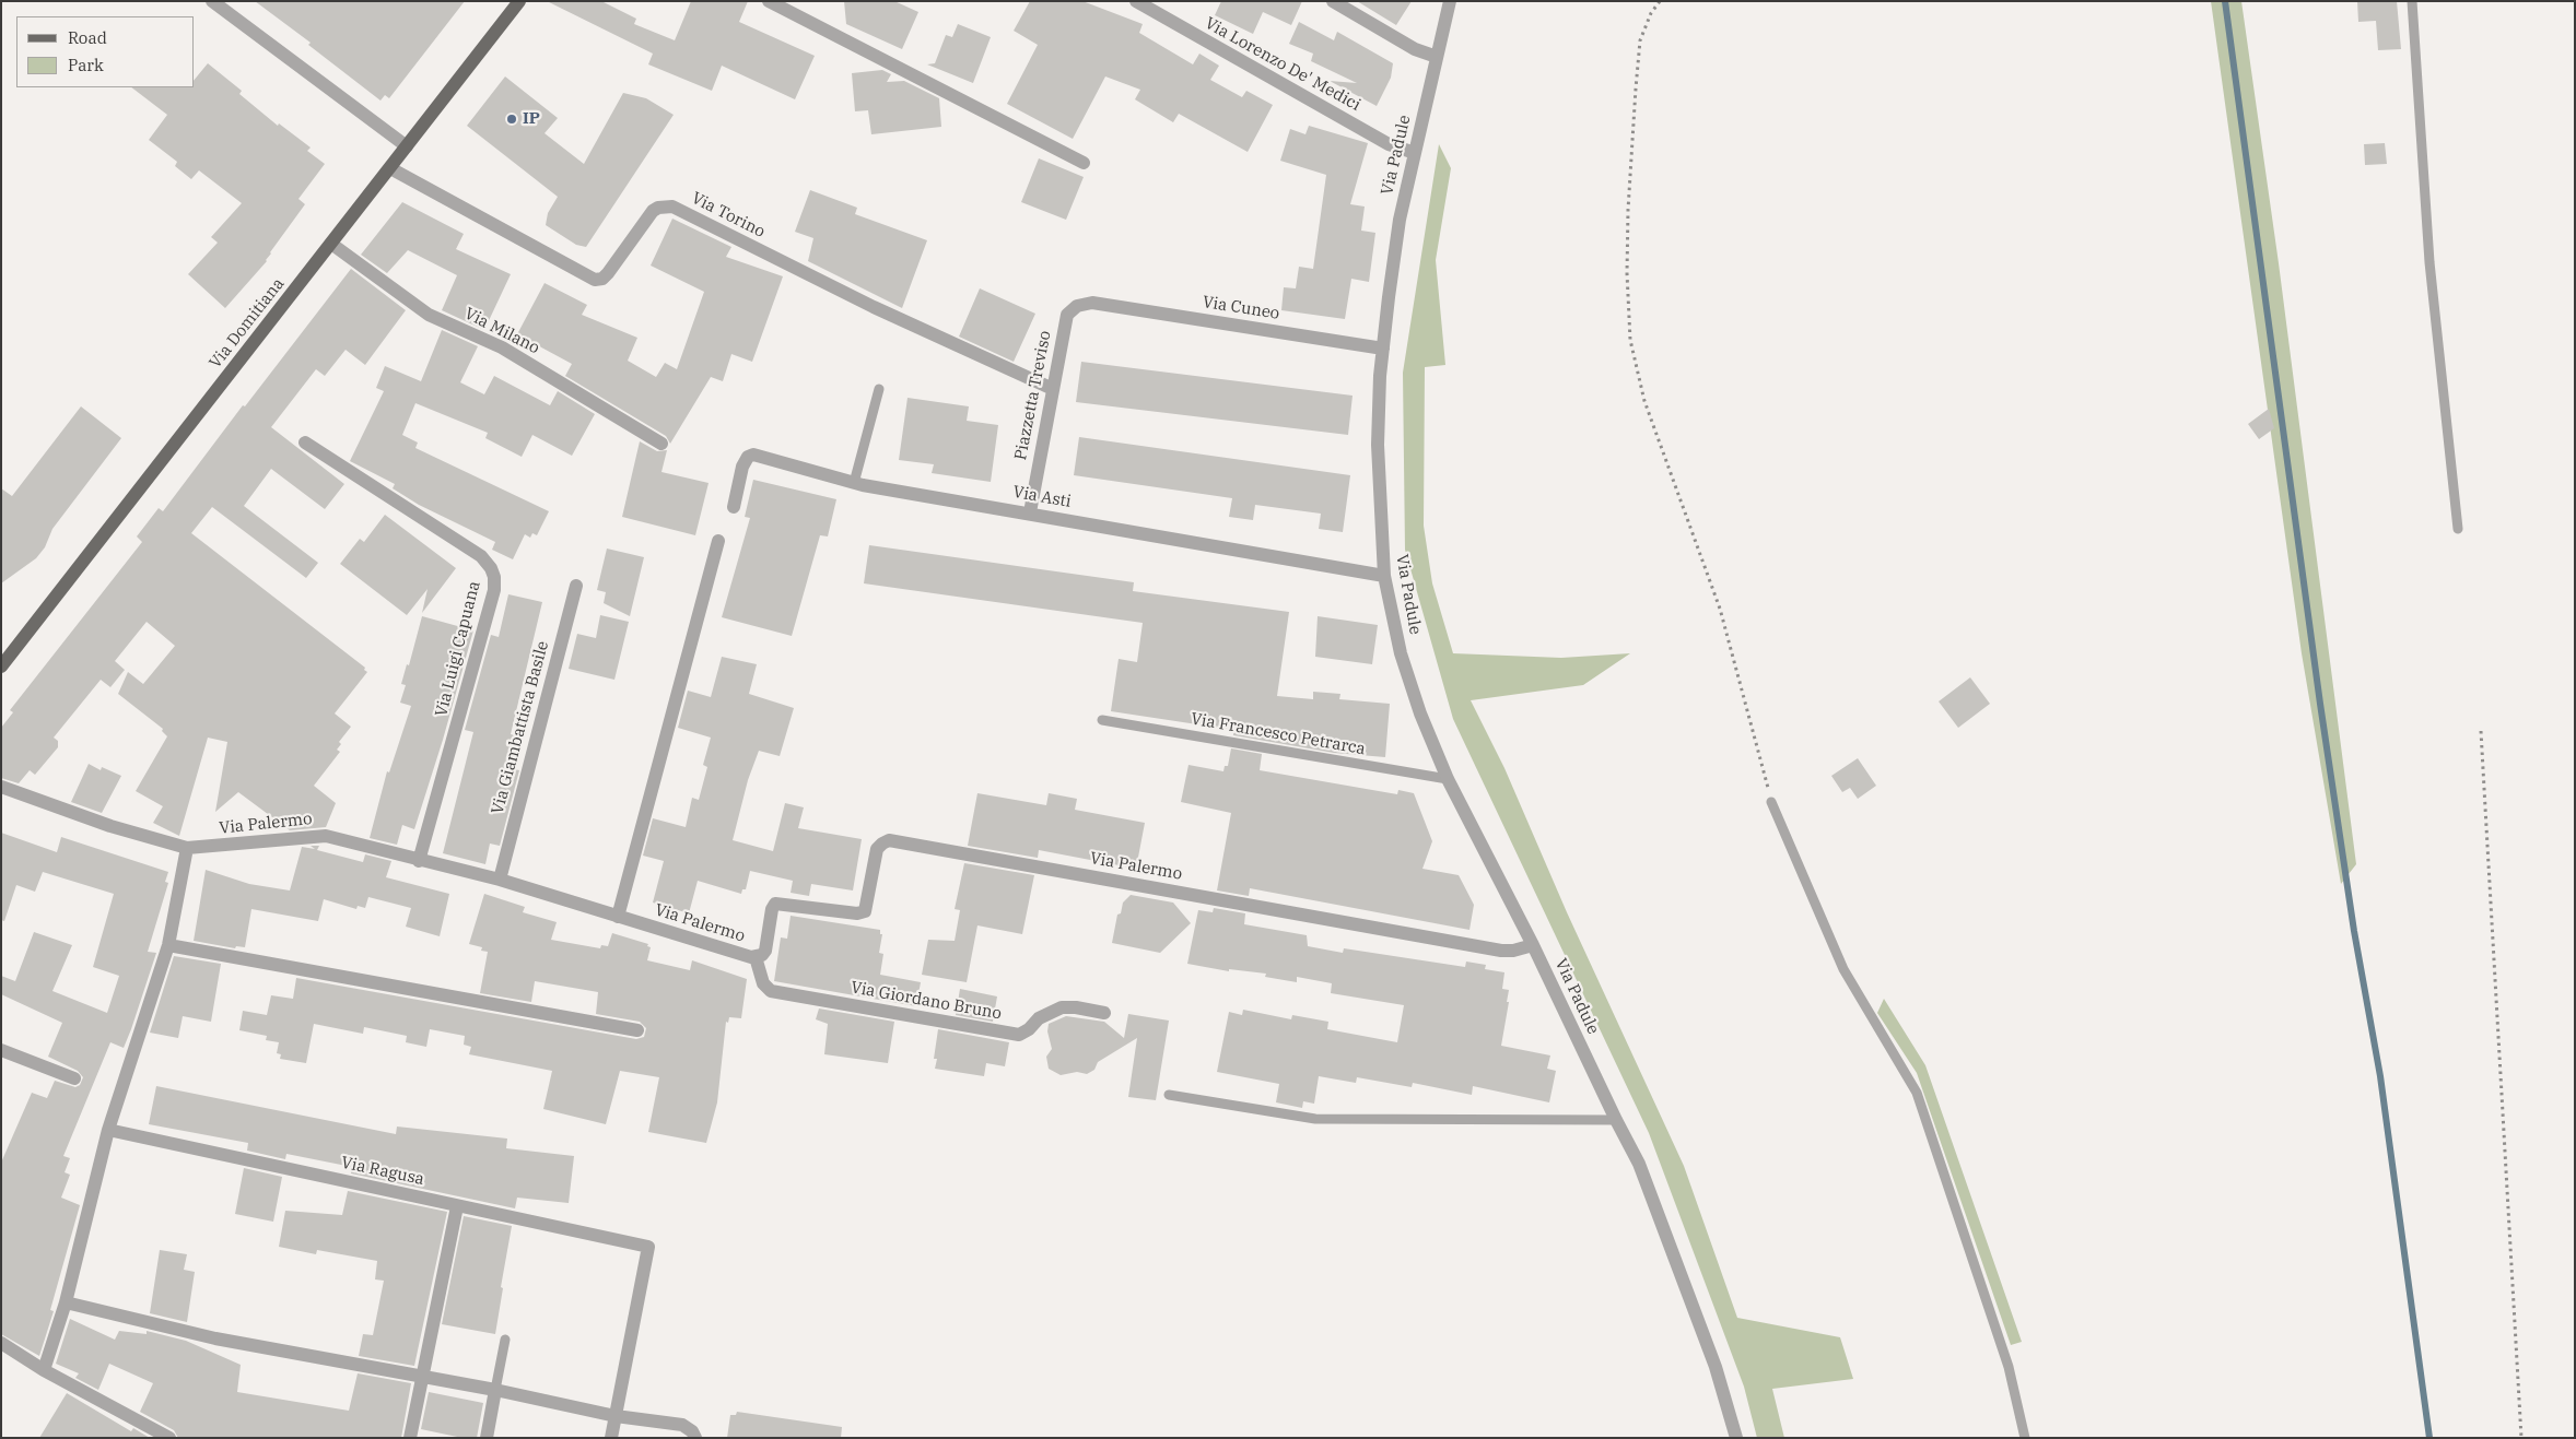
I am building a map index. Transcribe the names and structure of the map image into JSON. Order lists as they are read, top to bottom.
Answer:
{
  "streets": {
    "main road": ["Via Domitiana"],
    "street": [
      "Via Lorenzo De' Medici",
      "Via Padule",
      "Via Torino",
      "Via Cuneo",
      "Via Milano",
      "Piazzetta Treviso",
      "Via Asti",
      "Via Luigi Capuana",
      "Via Giambattista Basile",
      "Via Palermo",
      "Via Giordano Bruno",
      "Via Ragusa"
    ],
    "lane": ["Via Francesco Petrarca"]
  },
  "crossings": [
    ["Via Lorenzo De' Medici", "Via Padule"],
    ["Via Padule", "Via Cuneo"],
    ["Via Padule", "Via Asti"],
    ["Via Padule", "Via Francesco Petrarca"],
    ["Via Padule", "Via Palermo"],
    ["Via Torino", "Via Domitiana"],
    ["Via Torino", "Piazzetta Treviso"],
    ["Via Cuneo", "Piazzetta Treviso"],
    ["Via Domitiana", "Via Milano"],
    ["Piazzetta Treviso", "Via Asti"],
    ["Via Luigi Capuana", "Via Palermo"],
    ["Via Giambattista Basile", "Via Palermo"],
    ["Via Palermo", "Via Giordano Bruno"]
  ],
  "places": ["IP"],
  "legend": ["Road", "Park"]
}
